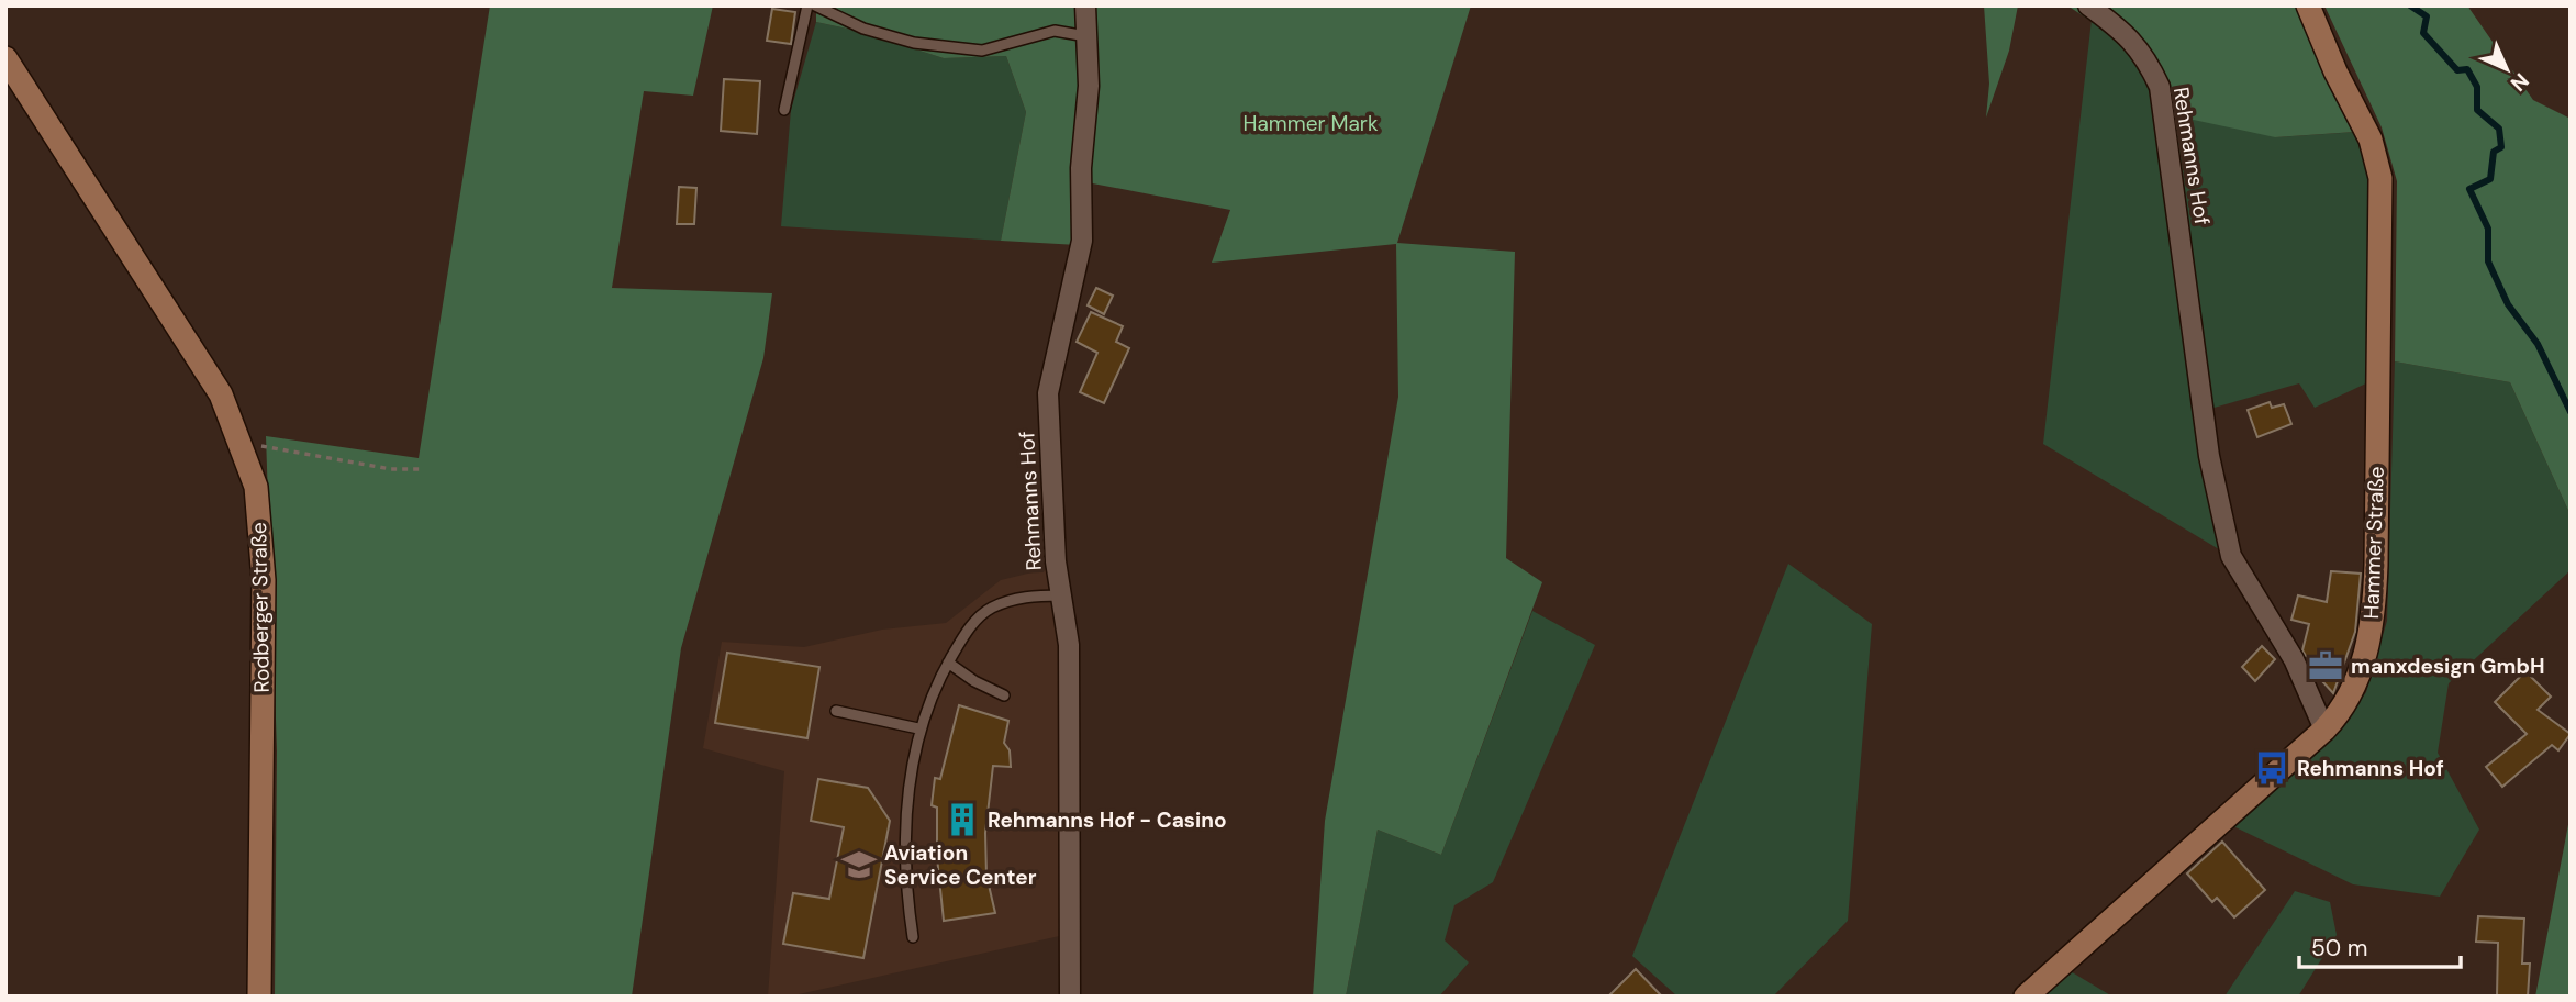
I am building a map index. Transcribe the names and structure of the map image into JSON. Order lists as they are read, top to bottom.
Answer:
{
  "streets": {
    "main road": ["Hammer Straße", "Rodberger Straße"],
    "street": ["Rehmanns Hof"]
  },
  "crossings": [
    ["Rehmanns Hof", "Hammer Straße"]
  ],
  "parks": ["Hammer Mark"],
  "places": {
    "office": ["manxdesign GmbH"],
    "bus stop": ["Rehmanns Hof"],
    "building": ["Rehmanns Hof - Casino"],
    "school or university": ["Aviation Service Center"]
  },
  "scale_bar": "50 m",
  "north": "bottom right"
}
